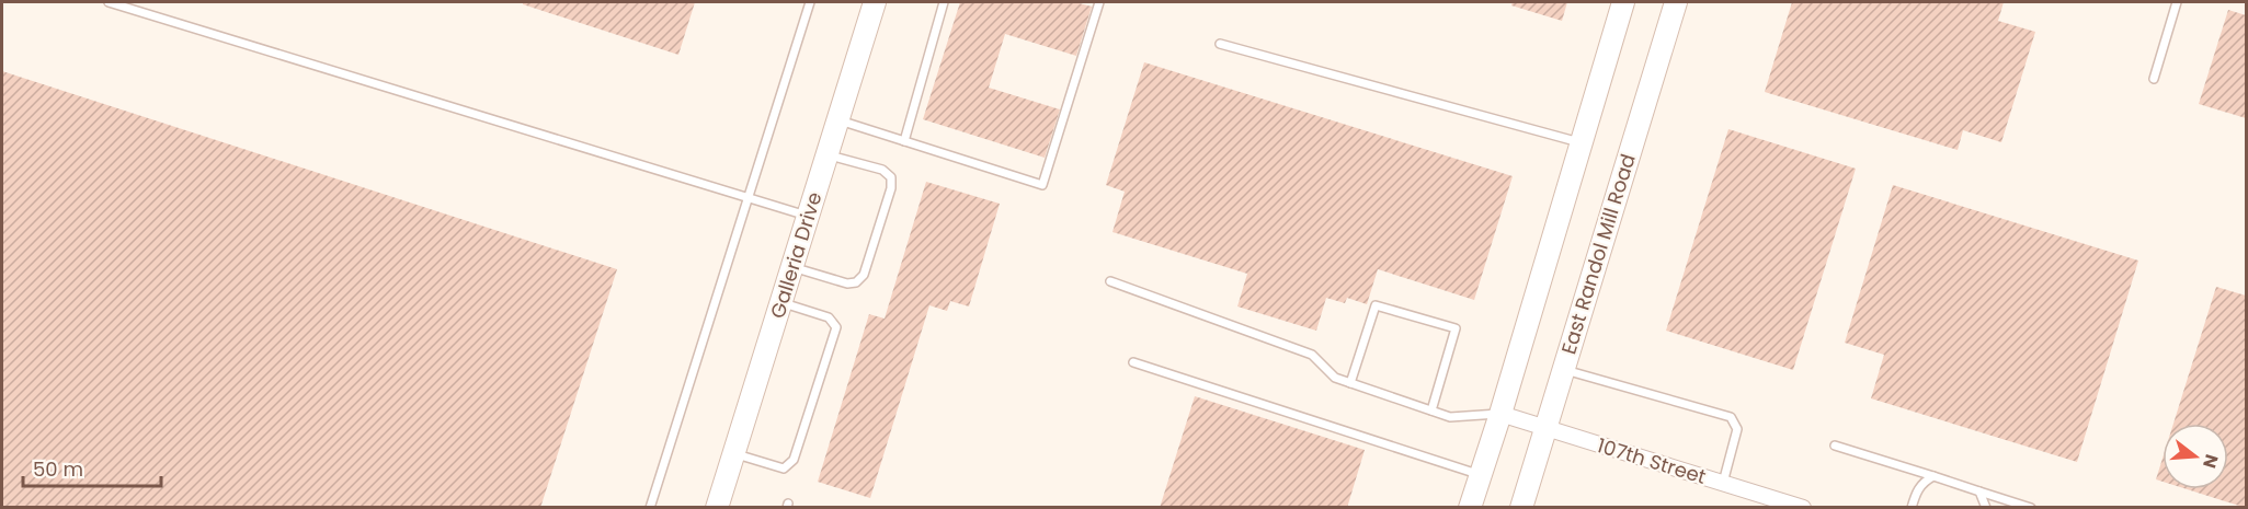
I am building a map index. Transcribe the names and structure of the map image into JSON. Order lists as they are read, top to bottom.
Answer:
{
  "streets": {
    "main road": ["East Randol Mill Road", "Galleria Drive"],
    "street": ["107th Street"]
  },
  "crossings": [
    ["East Randol Mill Road", "107th Street"]
  ],
  "scale_bar": "50 m",
  "north": "right"
}
